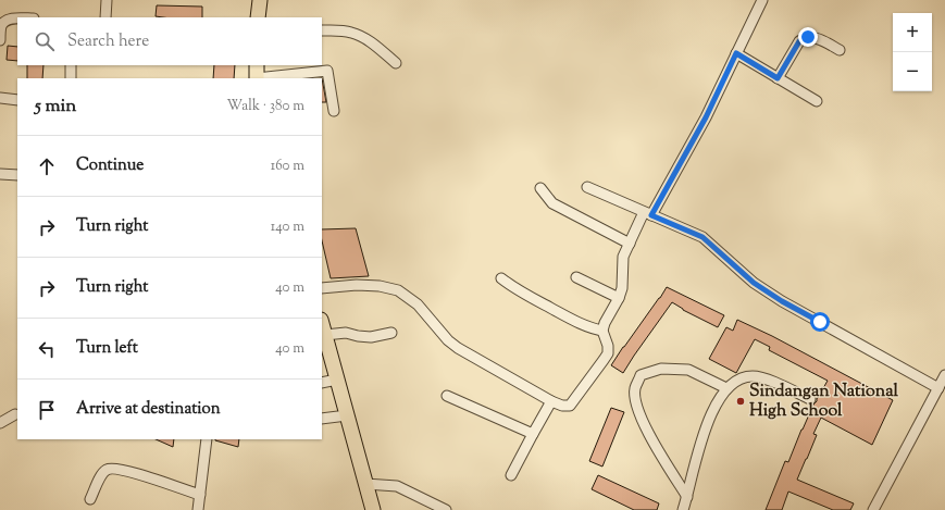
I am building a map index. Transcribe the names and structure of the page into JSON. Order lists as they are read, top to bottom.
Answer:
{
  "places": ["Sindangan National High School"],
  "page": {
    "map_buttons": ["+", "−"],
    "search": "Search here",
    "heading": ["5 min", "Walk · 380 m"],
    "list": [
      ["Continue", "160 m"],
      ["Turn right", "140 m"],
      ["Turn right", "40 m"],
      ["Turn left", "40 m"],
      "Arrive at destination"
    ]
  }
}
